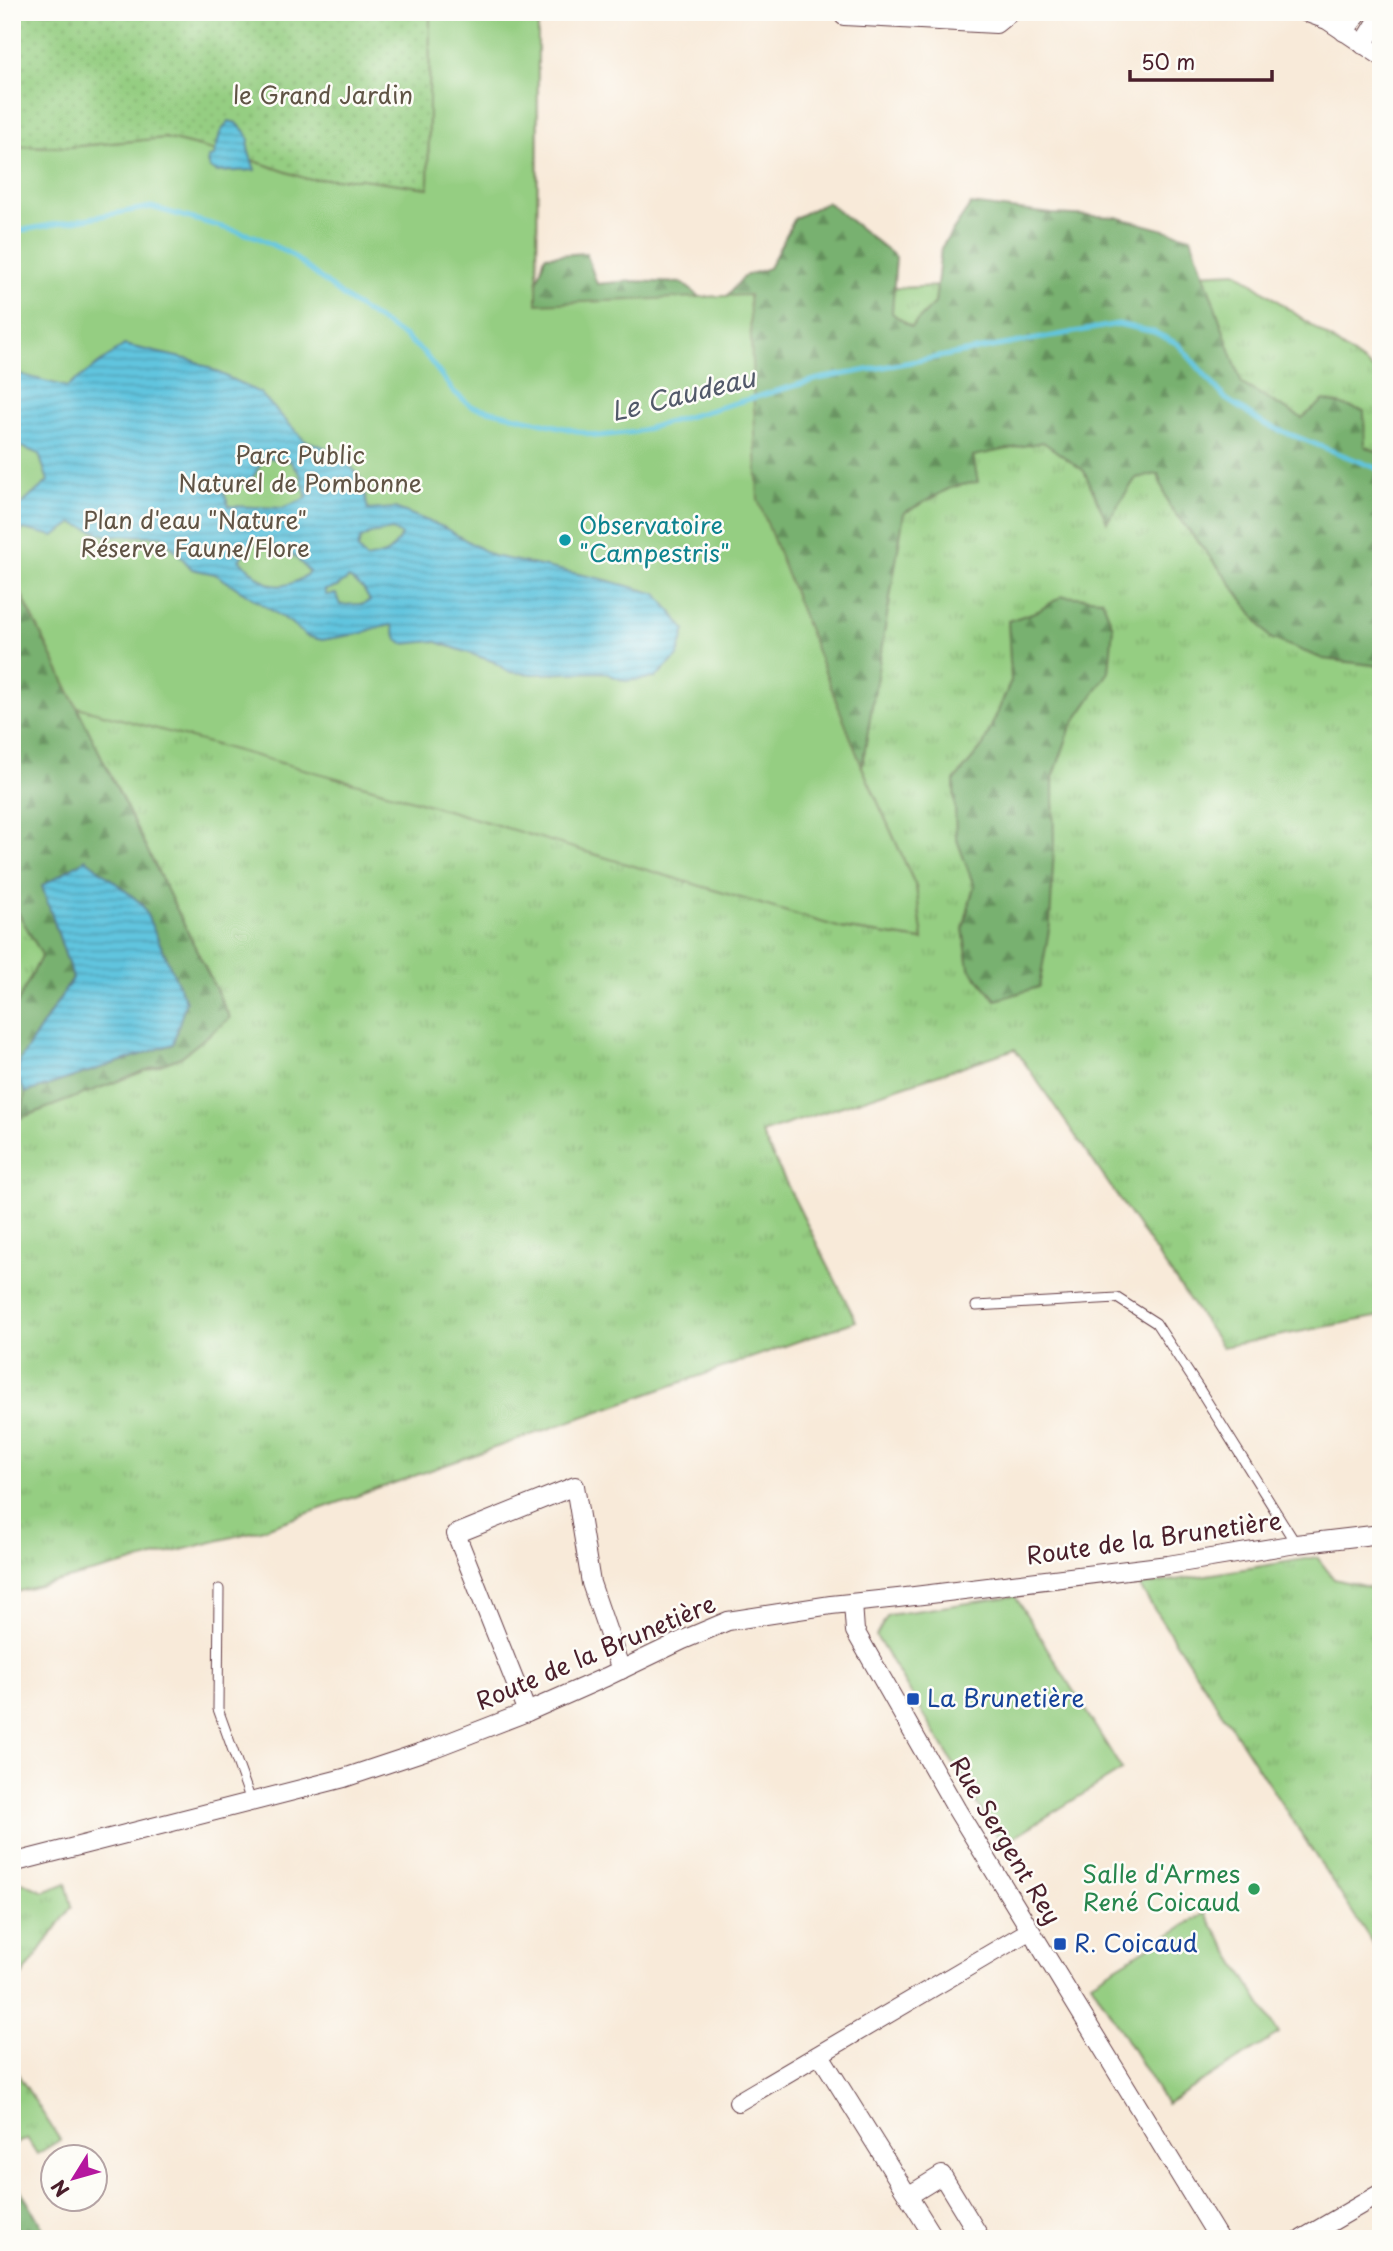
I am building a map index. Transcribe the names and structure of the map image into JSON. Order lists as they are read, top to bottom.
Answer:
{
  "streets": {
    "street": ["Route de la Brunetière", "Rue Sergent Rey"]
  },
  "crossings": [
    ["Route de la Brunetière", "Rue Sergent Rey"]
  ],
  "water": ["Le Caudeau"],
  "parks": ["le Grand Jardin", "Parc Public Naturel de Pombonne", "Plan d'eau \"Nature\" Réserve Faune/Flore"],
  "places": {
    "other": ["Observatoire \"Campestris\"", "Salle d'Armes René Coicaud"],
    "transit": ["La Brunetière", "R. Coicaud"]
  },
  "scale_bar": "50 m",
  "north": "bottom left"
}
